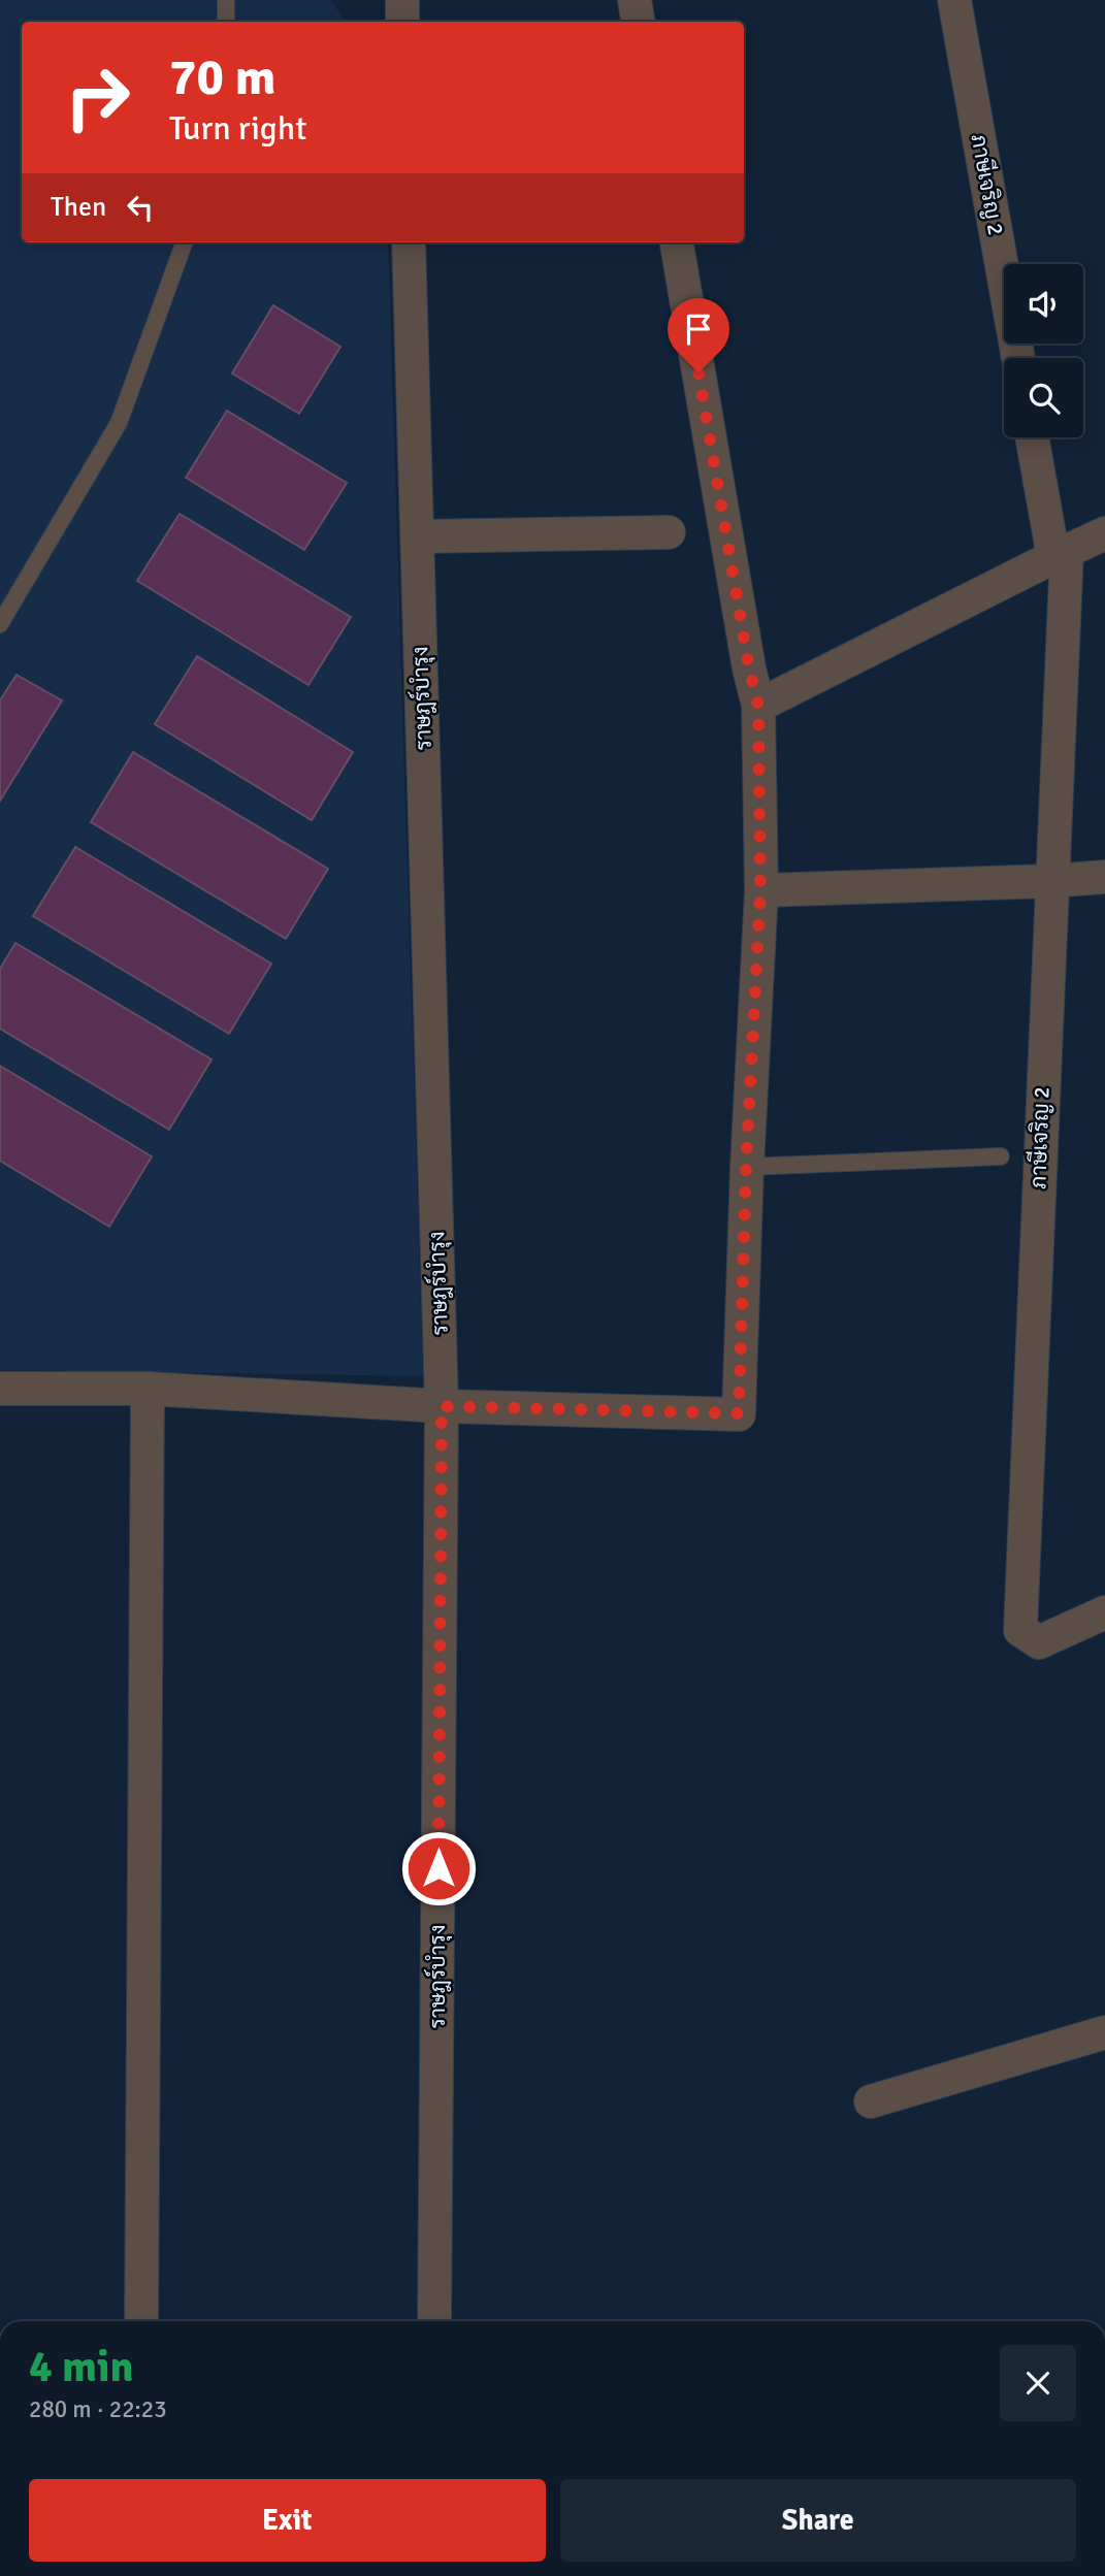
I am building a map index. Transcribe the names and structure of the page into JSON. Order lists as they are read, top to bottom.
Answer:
{
  "streets": {
    "street": ["ภาษีเจริญ 2", "ราษฎร์บำรุง"]
  },
  "page": {
    "turn": ["70 m", "Turn right"],
    "then": "Then",
    "heading": ["4 min", "280 m · 22:23"],
    "buttons": ["Exit", "Share"]
  }
}
